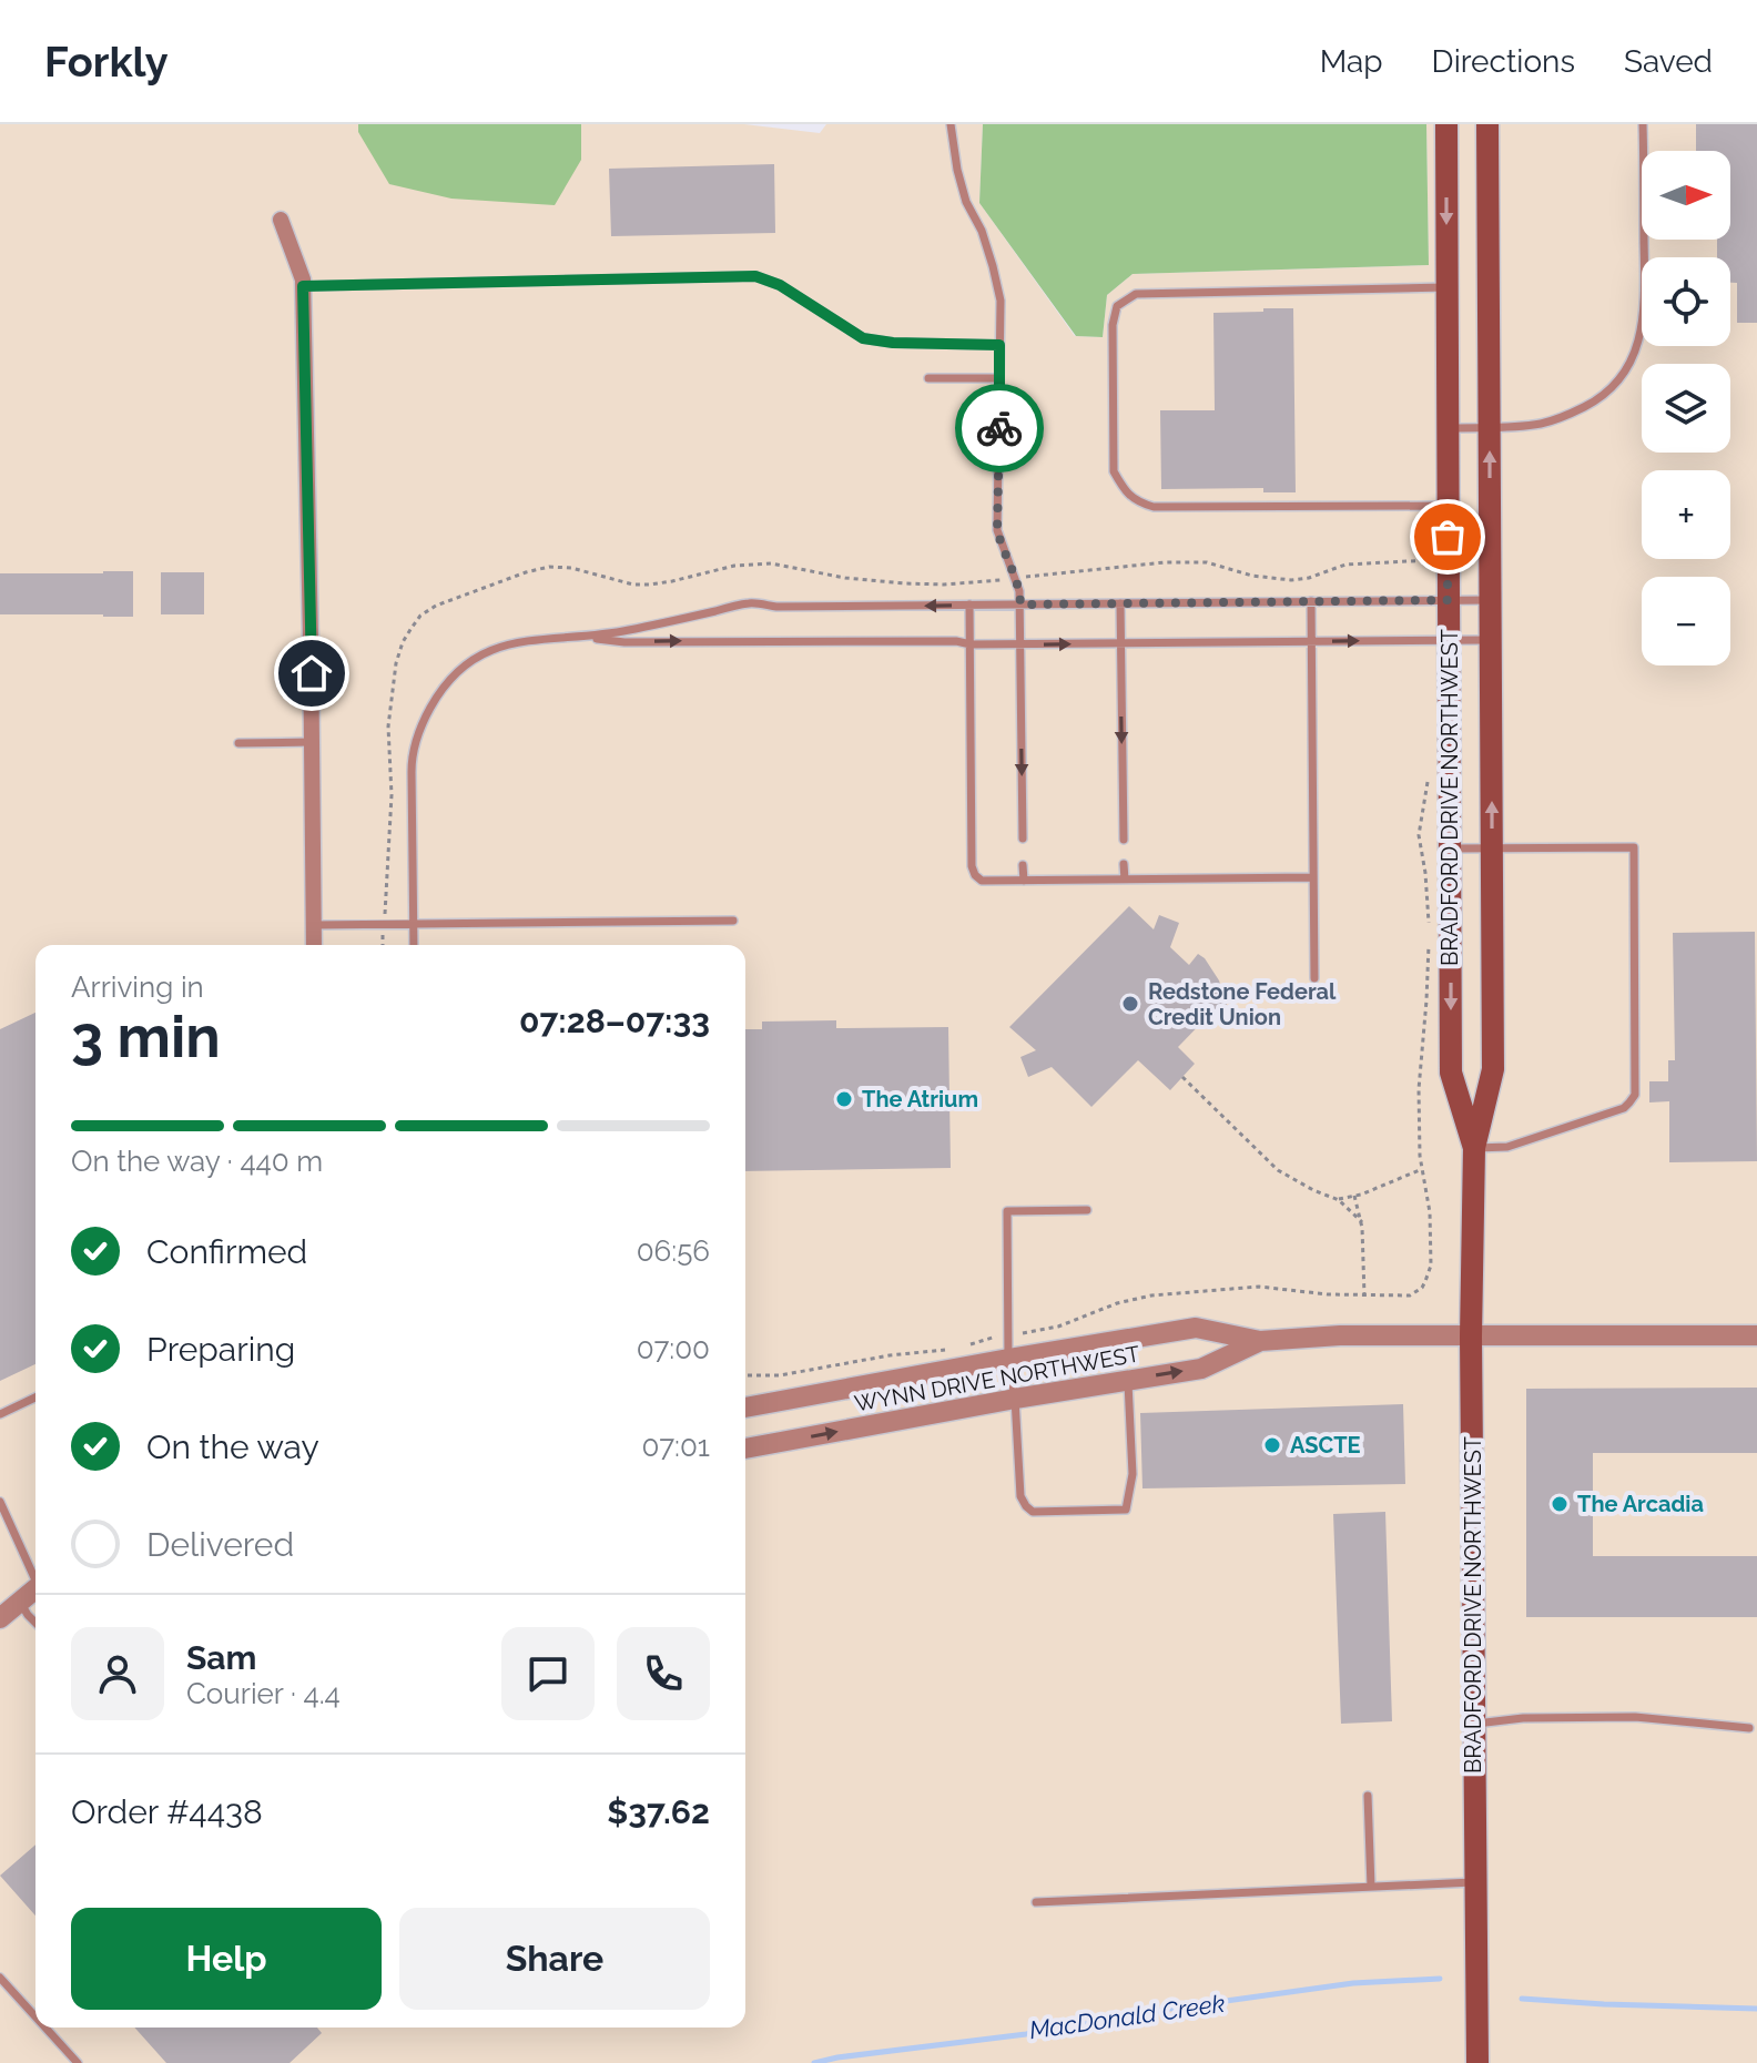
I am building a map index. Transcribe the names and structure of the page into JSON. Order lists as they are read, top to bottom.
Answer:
{
  "streets": {
    "main road": ["BRADFORD DRIVE NORTHWEST"],
    "street": ["WYNN DRIVE NORTHWEST"]
  },
  "crossings": [
    ["BRADFORD DRIVE NORTHWEST", "WYNN DRIVE NORTHWEST"]
  ],
  "water": ["MacDonald Creek"],
  "places": [
    "Redstone Federal Credit Union",
    "The Atrium",
    "ASCTE",
    "The Arcadia"
  ],
  "north": "right",
  "page": {
    "header": "Forkly",
    "nav": ["Map", "Directions", "Saved"],
    "map_buttons": ["+", "−"],
    "heading": ["3 min", "Arriving in", "07:28–07:33"],
    "panel": [
      "Sam",
      "Courier · 4.4",
      "Order #4438",
      "$37.62"
    ],
    "bar": "On the way · 440 m",
    "list": [
      ["Confirmed", "06:56"],
      ["Preparing", "07:00"],
      ["On the way", "07:01"],
      "Delivered"
    ],
    "buttons": ["Help", "Share"]
  }
}
